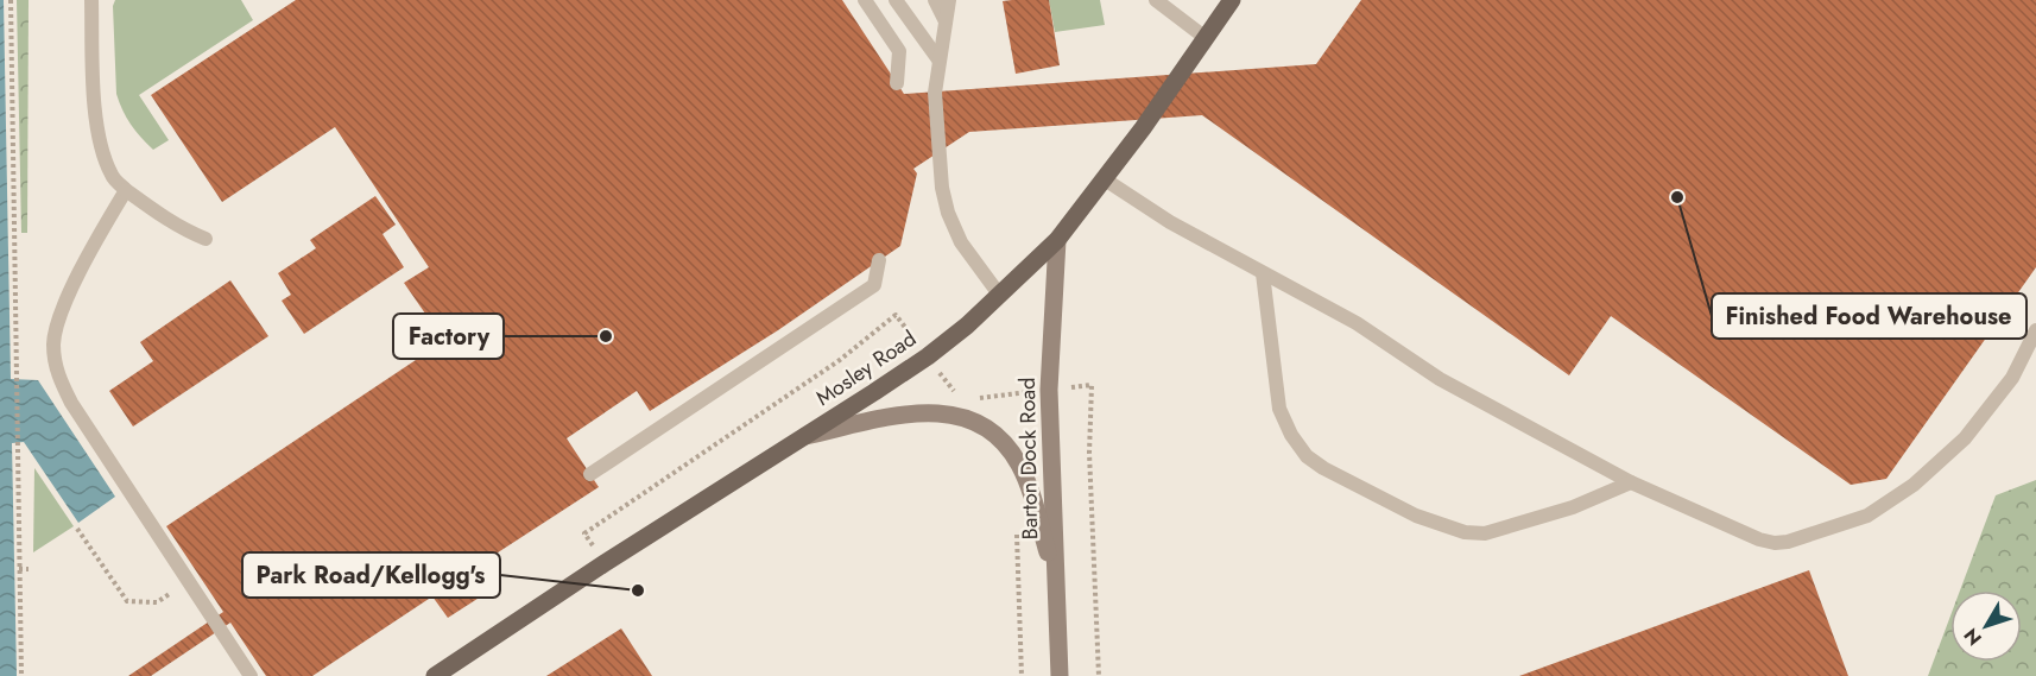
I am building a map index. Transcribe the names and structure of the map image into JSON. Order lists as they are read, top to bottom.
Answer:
{
  "streets": {
    "main road": ["Mosley Road", "Barton Dock Road"]
  },
  "crossings": [
    ["Mosley Road", "Barton Dock Road"]
  ],
  "places": ["Finished Food Warehouse", "Factory", "Park Road/Kellogg's"],
  "north": "bottom left"
}
